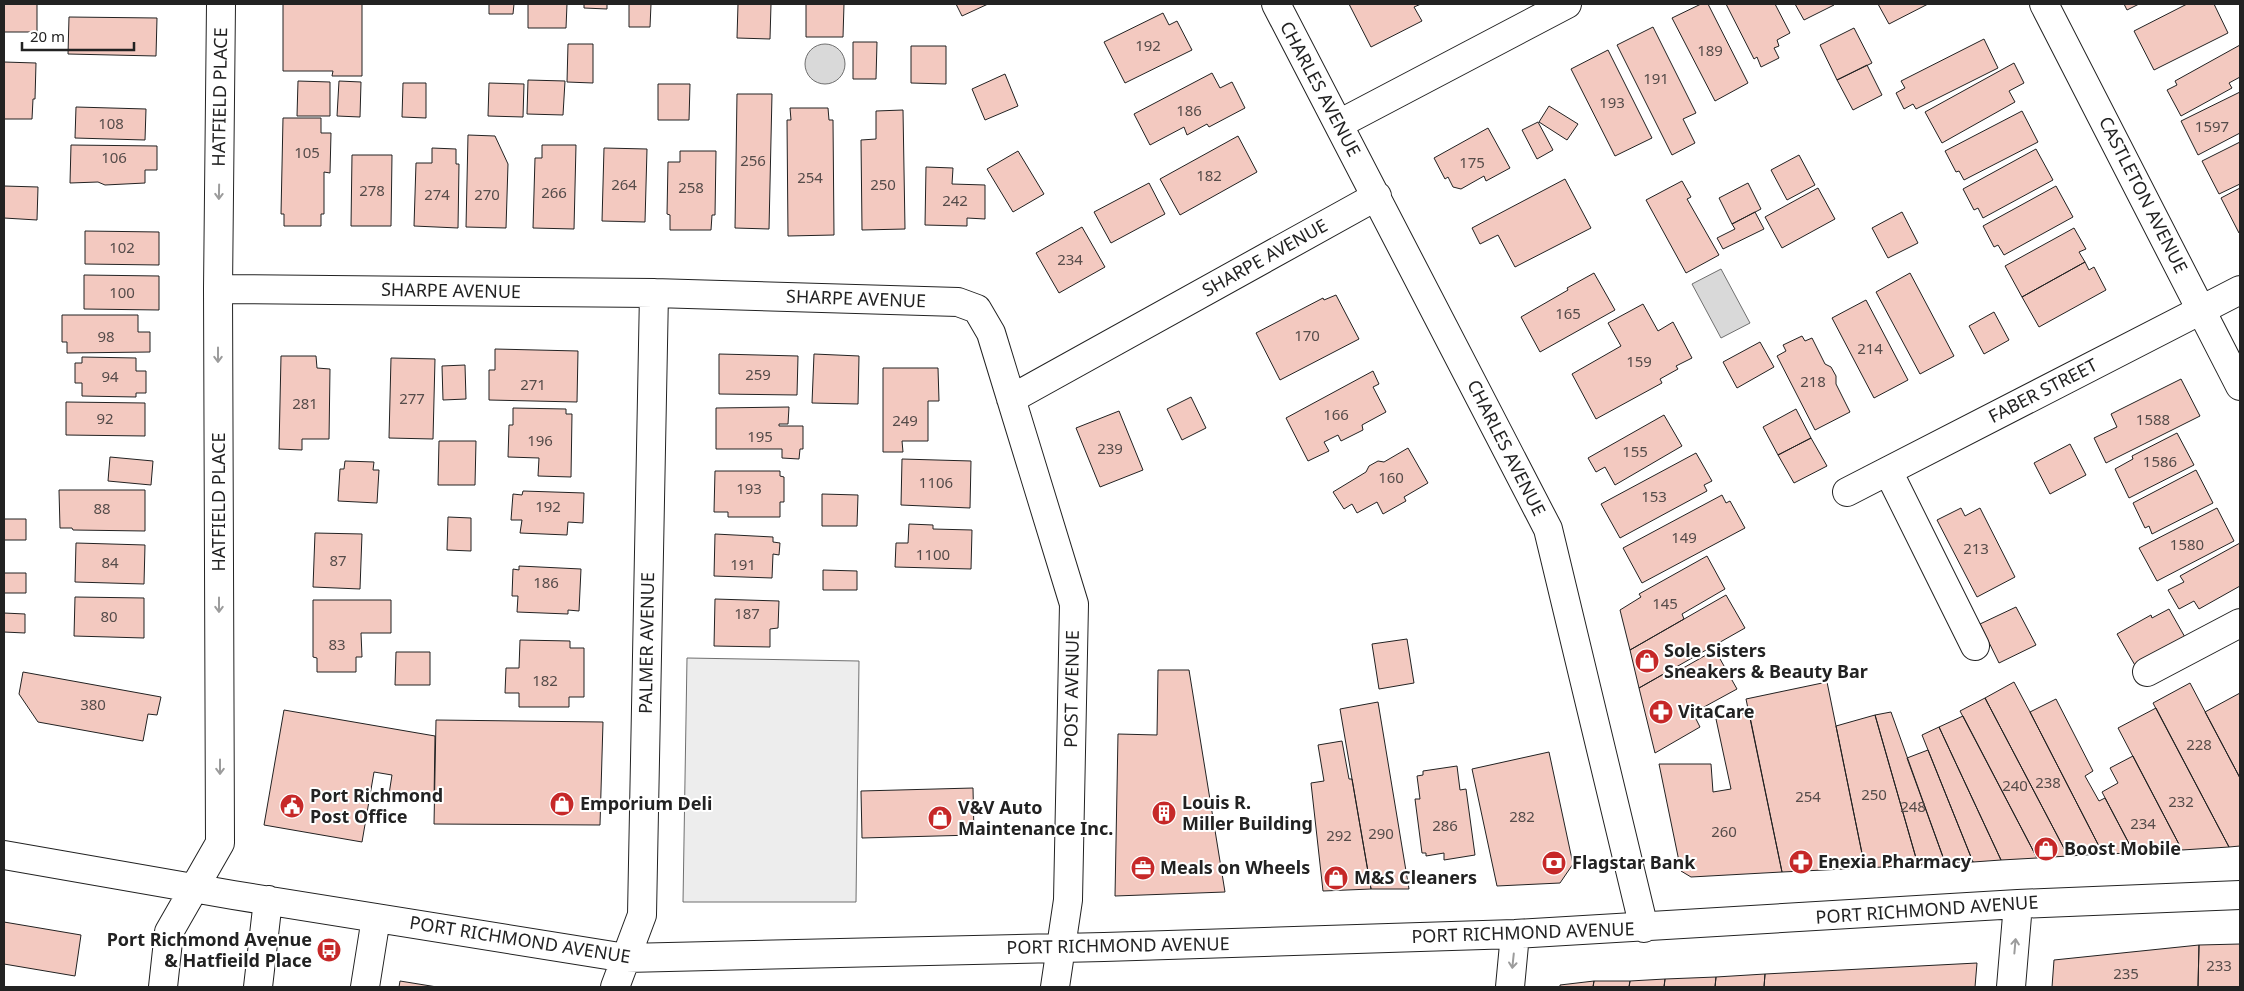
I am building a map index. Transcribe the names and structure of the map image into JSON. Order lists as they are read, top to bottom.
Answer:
{
  "streets": {
    "street": [
      "CHARLES AVENUE",
      "HATFIELD PLACE",
      "CASTLETON AVENUE",
      "SHARPE AVENUE",
      "FABER STREET",
      "PALMER AVENUE",
      "POST AVENUE",
      "PORT RICHMOND AVENUE"
    ]
  },
  "crossings": [
    ["CHARLES AVENUE", "SHARPE AVENUE"],
    ["CHARLES AVENUE", "PORT RICHMOND AVENUE"],
    ["HATFIELD PLACE", "SHARPE AVENUE"],
    ["HATFIELD PLACE", "PORT RICHMOND AVENUE"],
    ["CASTLETON AVENUE", "FABER STREET"],
    ["SHARPE AVENUE", "PALMER AVENUE"],
    ["SHARPE AVENUE", "POST AVENUE"],
    ["PALMER AVENUE", "PORT RICHMOND AVENUE"],
    ["POST AVENUE", "PORT RICHMOND AVENUE"]
  ],
  "one_way": ["HATFIELD PLACE"],
  "places": {
    "shop": [
      "Sole Sisters Sneakers & Beauty Bar",
      "Emporium Deli",
      "V&V Auto Maintenance Inc.",
      "Boost Mobile",
      "M&S Cleaners"
    ],
    "pharmacy": ["VitaCare", "Enexia Pharmacy"],
    "public building": ["Port Richmond Post Office"],
    "building": ["Louis R. Miller Building"],
    "bank": ["Flagstar Bank"],
    "office": ["Meals on Wheels"],
    "bus stop": ["Port Richmond Avenue & Hatfieild Place"]
  },
  "house_numbers": [
    "192",
    "189",
    "191",
    "193",
    "186",
    "108",
    "1597",
    "105",
    "106",
    "256",
    "175",
    "182",
    "254",
    "264",
    "250",
    "258",
    "278",
    "266",
    "274",
    "270",
    "242",
    "102",
    "234",
    "100",
    "165",
    "170",
    "98",
    "214",
    "159",
    "259",
    "94",
    "218",
    "271",
    "277",
    "281",
    "166",
    "92",
    "1588",
    "249",
    "195",
    "196",
    "239",
    "155",
    "1586",
    "160",
    "1106",
    "193",
    "153",
    "192",
    "88",
    "149",
    "1580",
    "213",
    "1100",
    "87",
    "84",
    "191",
    "186",
    "145",
    "187",
    "80",
    "83",
    "182",
    "380",
    "228",
    "238",
    "240",
    "250",
    "254",
    "232",
    "248",
    "282",
    "234",
    "286",
    "260",
    "290",
    "292",
    "233",
    "235"
  ],
  "scale_bar": "20 m"
}
